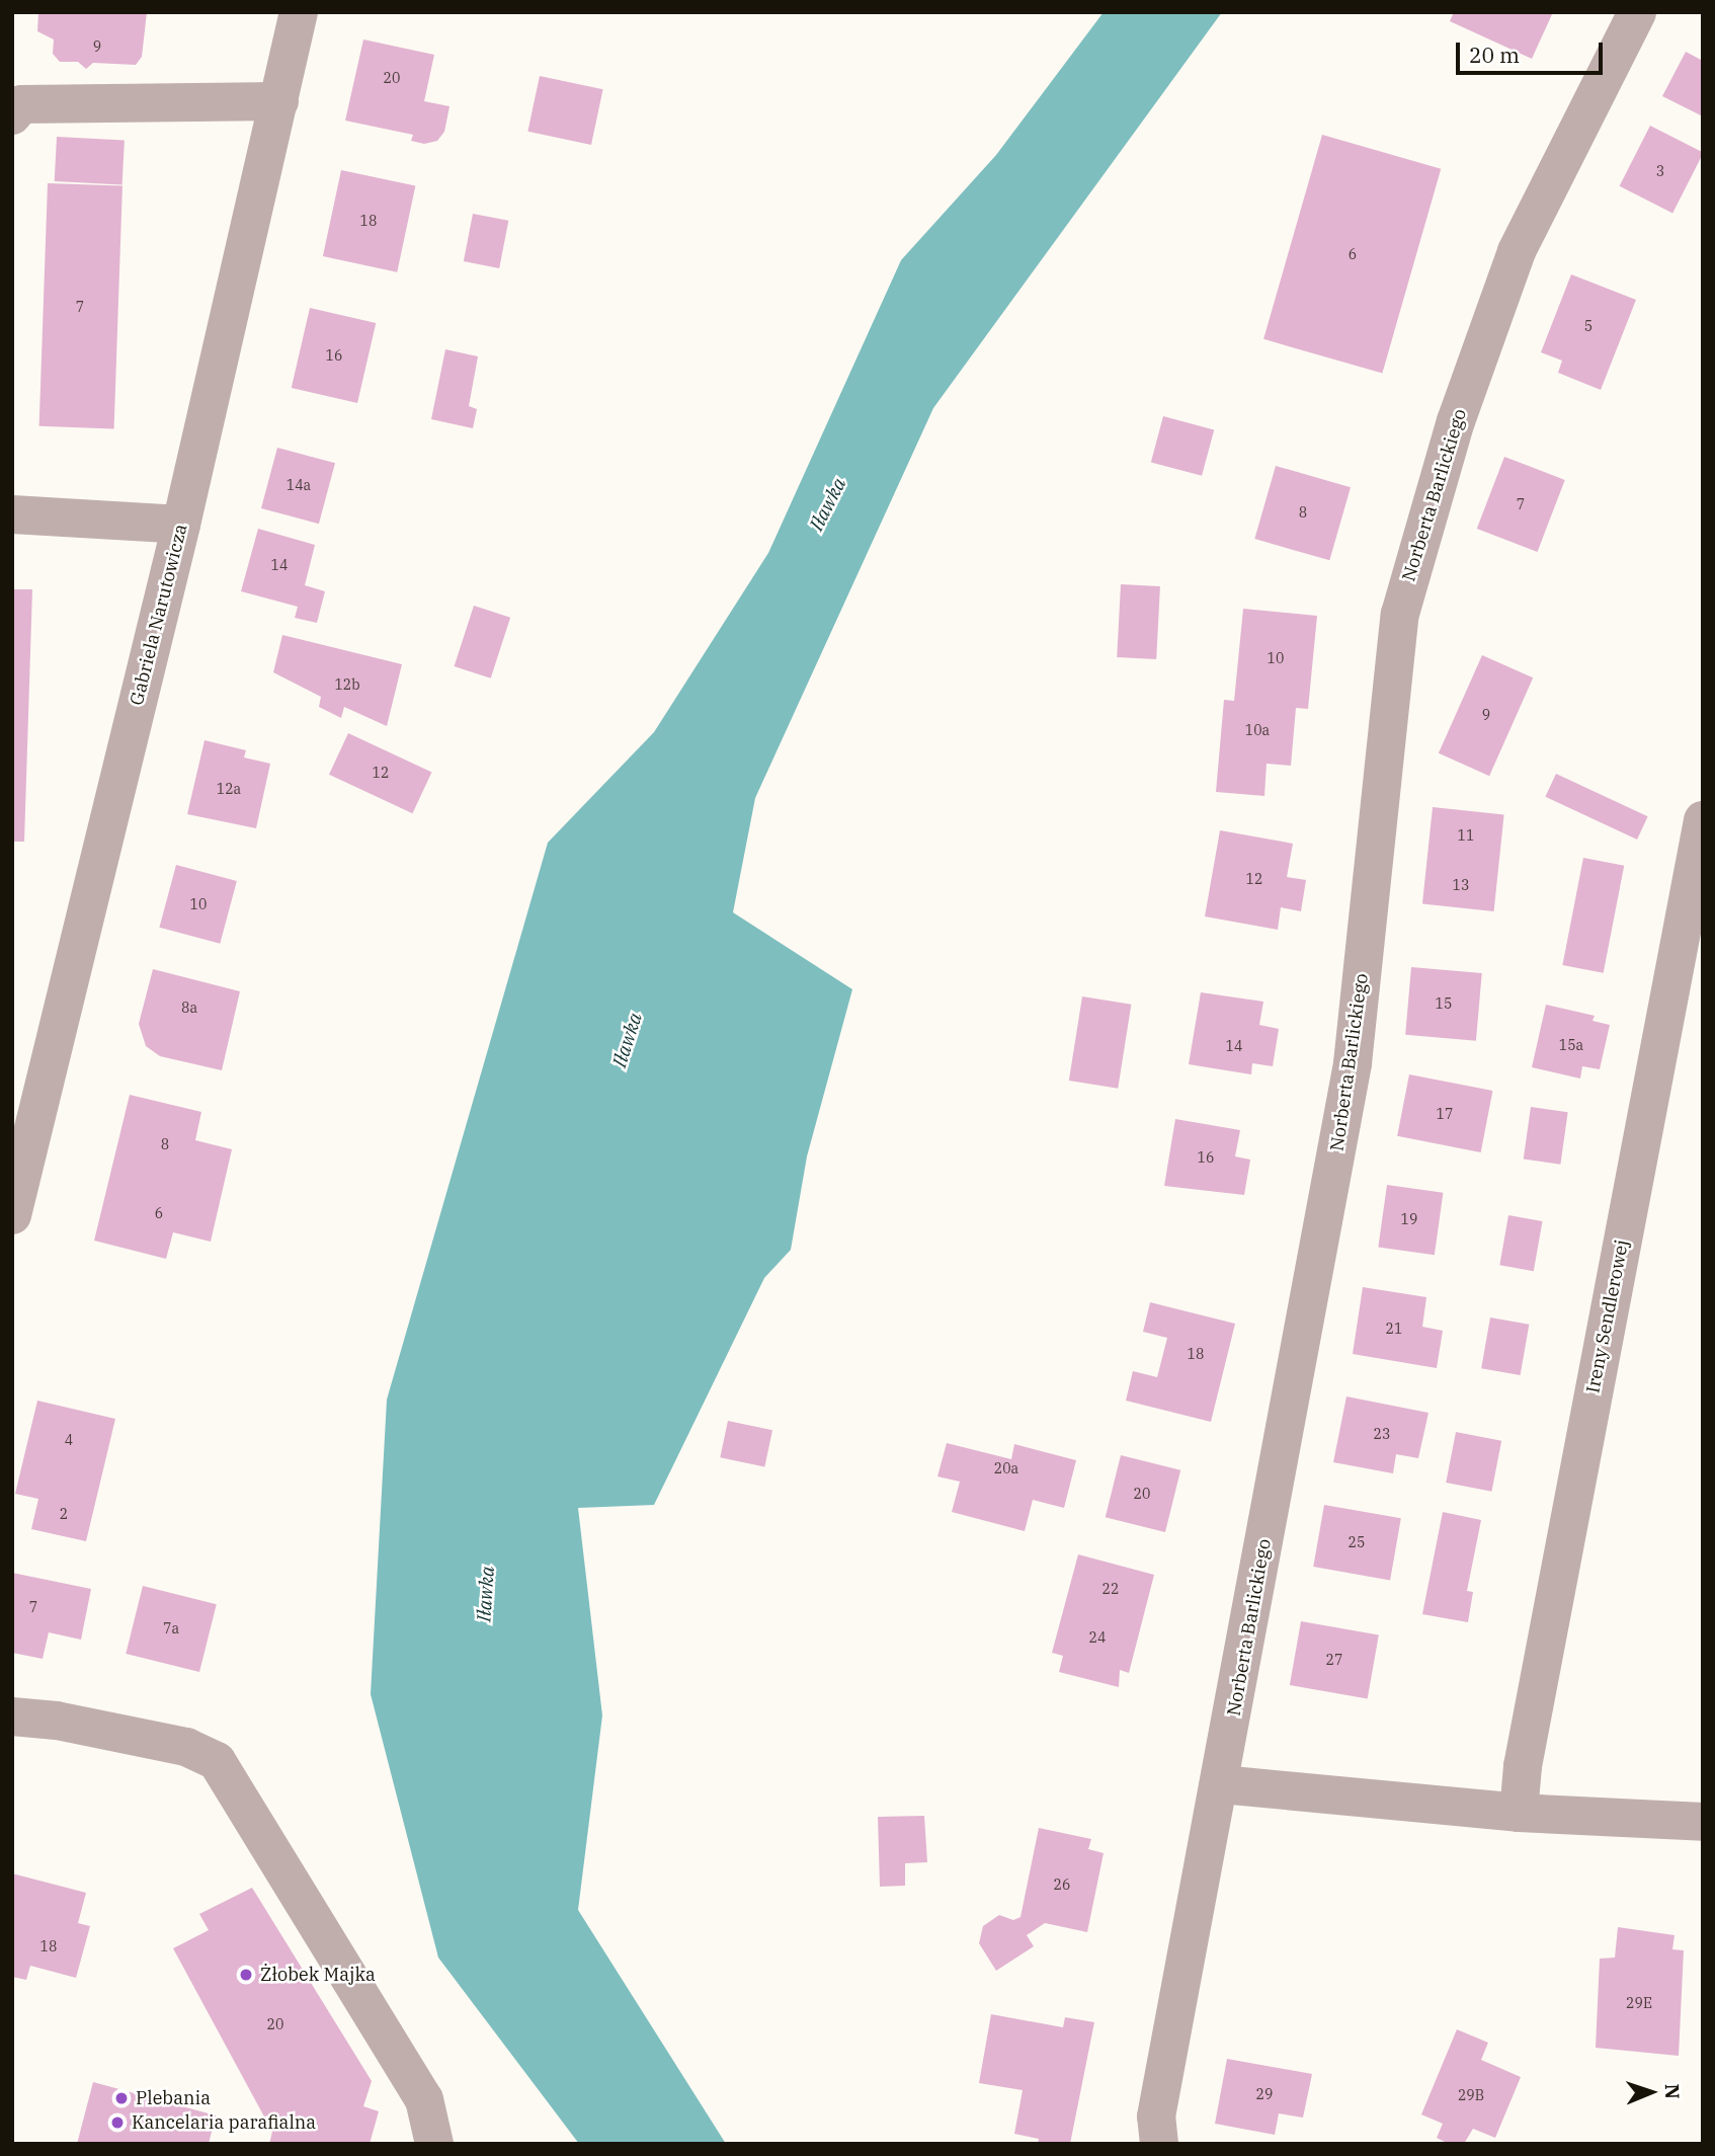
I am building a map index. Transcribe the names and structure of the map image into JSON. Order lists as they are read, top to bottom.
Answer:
{
  "streets": {
    "street": ["Norberta Barlickiego", "Gabriela Narutowicza", "Ireny Sendlerowej"]
  },
  "water": ["Iławka"],
  "places": ["Żłobek Majka", "Plebania", "Kancelaria parafialna"],
  "house_numbers": [
    "9",
    "20",
    "3",
    "18",
    "6",
    "7",
    "5",
    "16",
    "14a",
    "7",
    "8",
    "14",
    "10",
    "12b",
    "9",
    "10a",
    "12",
    "12a",
    "11",
    "12",
    "13",
    "10",
    "15",
    "8a",
    "15a",
    "14",
    "17",
    "8",
    "16",
    "6",
    "19",
    "21",
    "18",
    "23",
    "4",
    "20a",
    "20",
    "2",
    "25",
    "22",
    "7",
    "7a",
    "24",
    "27",
    "26",
    "18",
    "29E",
    "20",
    "29",
    "29B"
  ],
  "scale_bar": "20 m",
  "north": "right"
}
